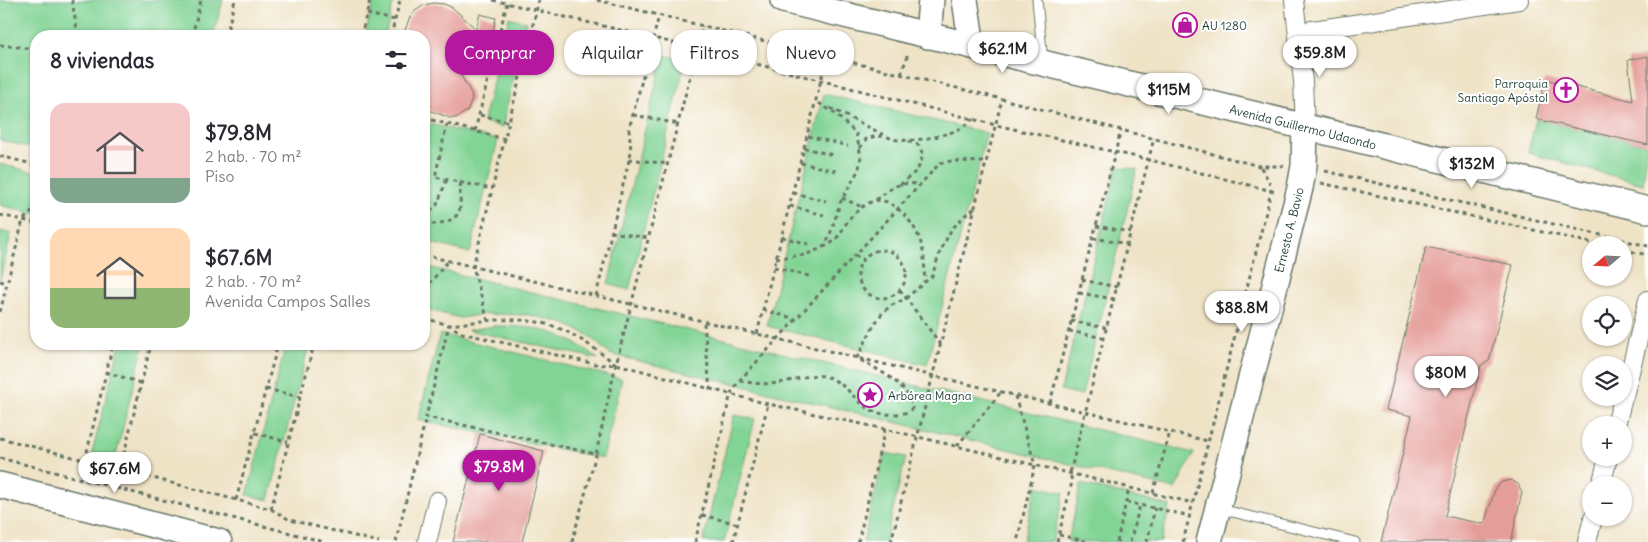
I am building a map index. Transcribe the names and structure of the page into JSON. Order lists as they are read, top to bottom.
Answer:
{
  "streets": {
    "main road": ["Avenida Guillermo Udaondo", "Ernesto A. Bavio"]
  },
  "crossings": [
    ["Avenida Guillermo Udaondo", "Ernesto A. Bavio"]
  ],
  "places": {
    "shop": ["AU 1280"],
    "church": ["Parroquia Santiago Apóstol"],
    "place": ["Arbórea Magna"]
  },
  "north": "left",
  "page": {
    "chip": [
      "Comprar",
      "Alquilar",
      "Filtros",
      "Nuevo"
    ],
    "heading": "8 viviendas",
    "price": [
      "$62.1M",
      "$59.8M",
      "$115M",
      "$132M",
      "$88.8M",
      "$80M",
      "$79.8M",
      "$67.6M"
    ],
    "list": [
      {
        "name": "$79.8M",
        "note": "2 hab. · 70 m² · Piso"
      },
      {
        "name": "$67.6M",
        "note": "2 hab. · 70 m² · Avenida Campos Salles"
      }
    ],
    "map_buttons": ["+", "−"]
  }
}
